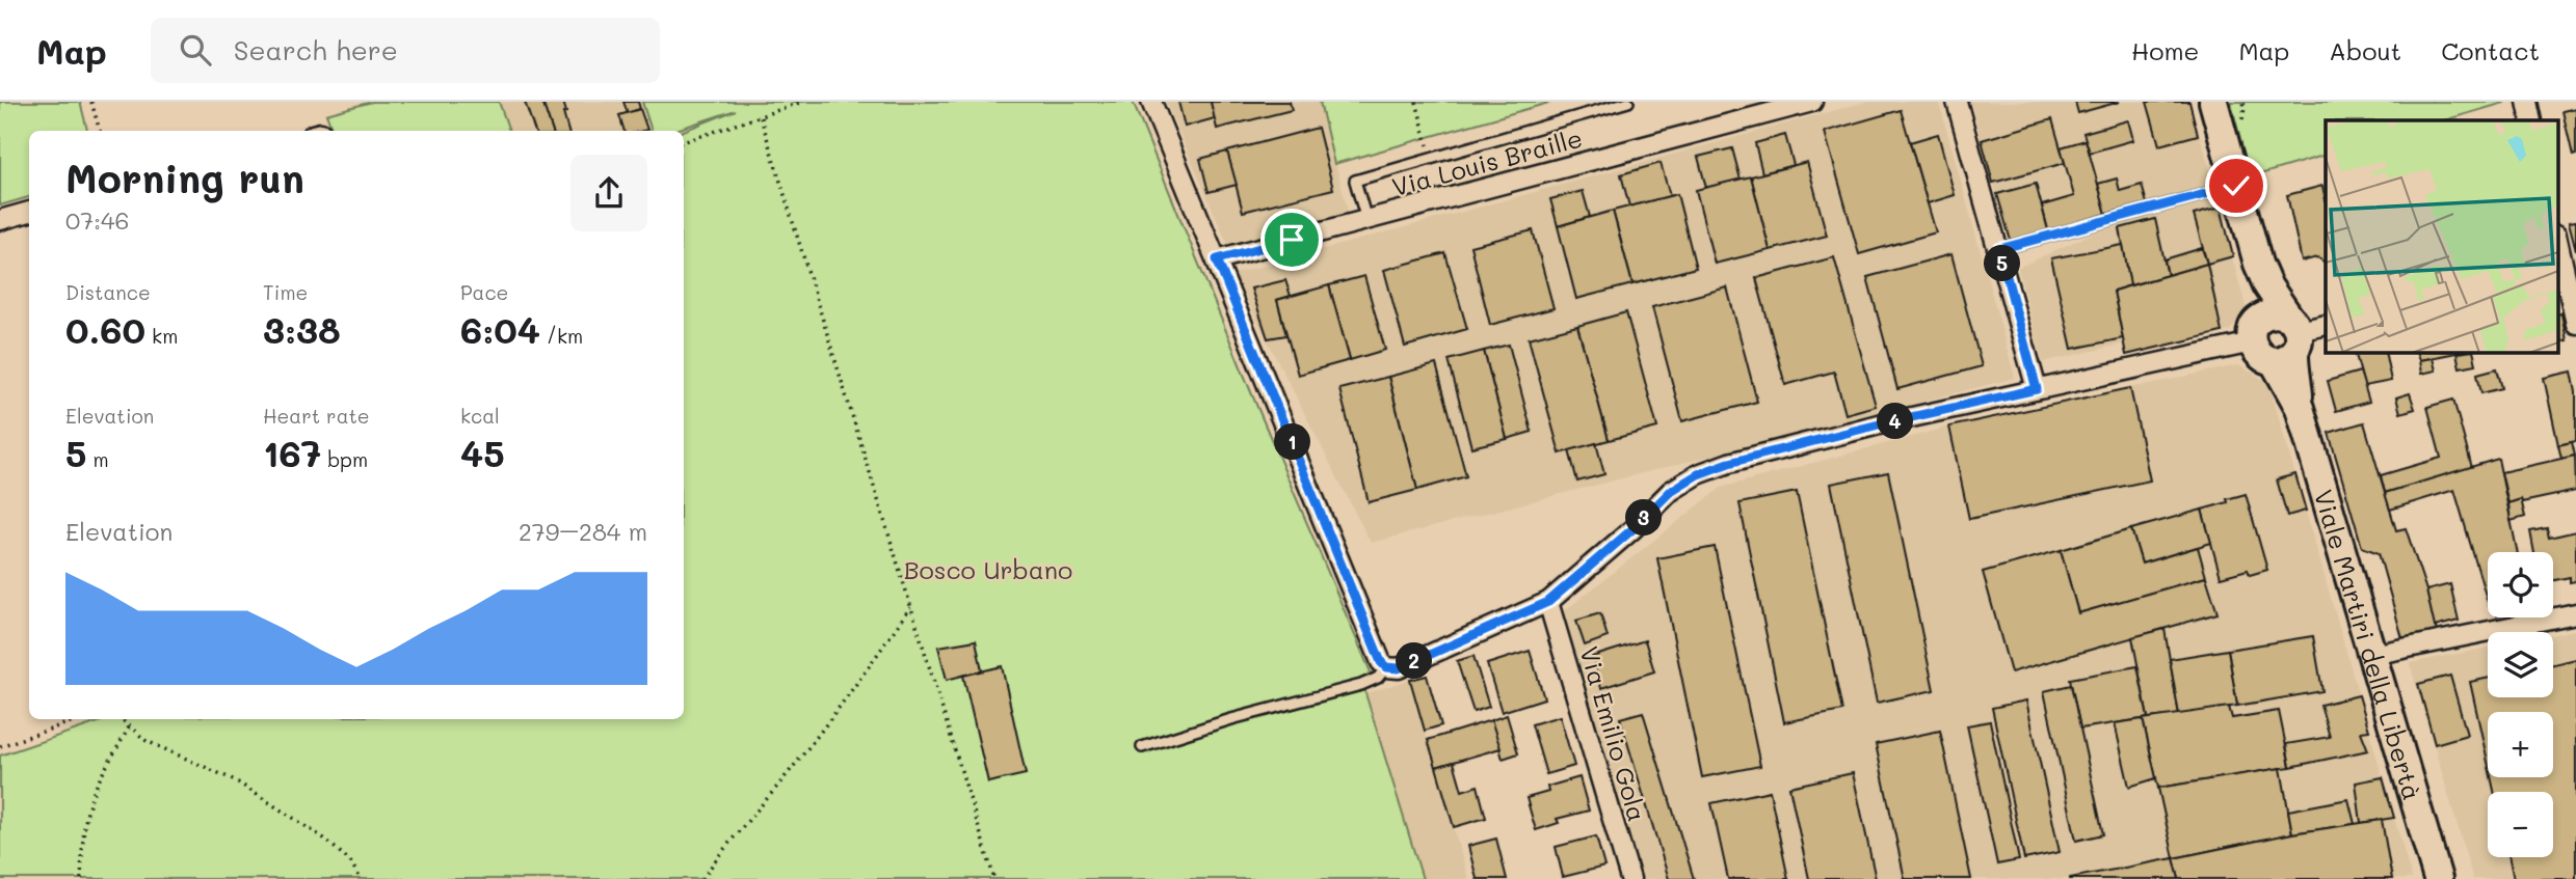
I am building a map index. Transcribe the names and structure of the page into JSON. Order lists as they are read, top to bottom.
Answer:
{
  "streets": {
    "street": ["Via Louis Braille", "Viale Martiri della Libertà", "Via Emilio Gola"]
  },
  "parks": ["Bosco Urbano"],
  "page": {
    "header": "Map",
    "search": "Search here",
    "nav": [
      "Home",
      "Map",
      "About",
      "Contact"
    ],
    "heading": ["Morning run", "07:46"],
    "pins": [
      "5",
      "4",
      "1",
      "3",
      "2"
    ],
    "stats": [
      ["Distance", "0.60 km"],
      ["Time", "3:38"],
      ["Pace", "6:04 /km"],
      ["Elevation", "5 m"],
      ["Heart rate", "167 bpm"],
      ["kcal", "45"]
    ],
    "chart": ["Elevation", "279–284 m"],
    "map_buttons": ["+", "−"]
  }
}
